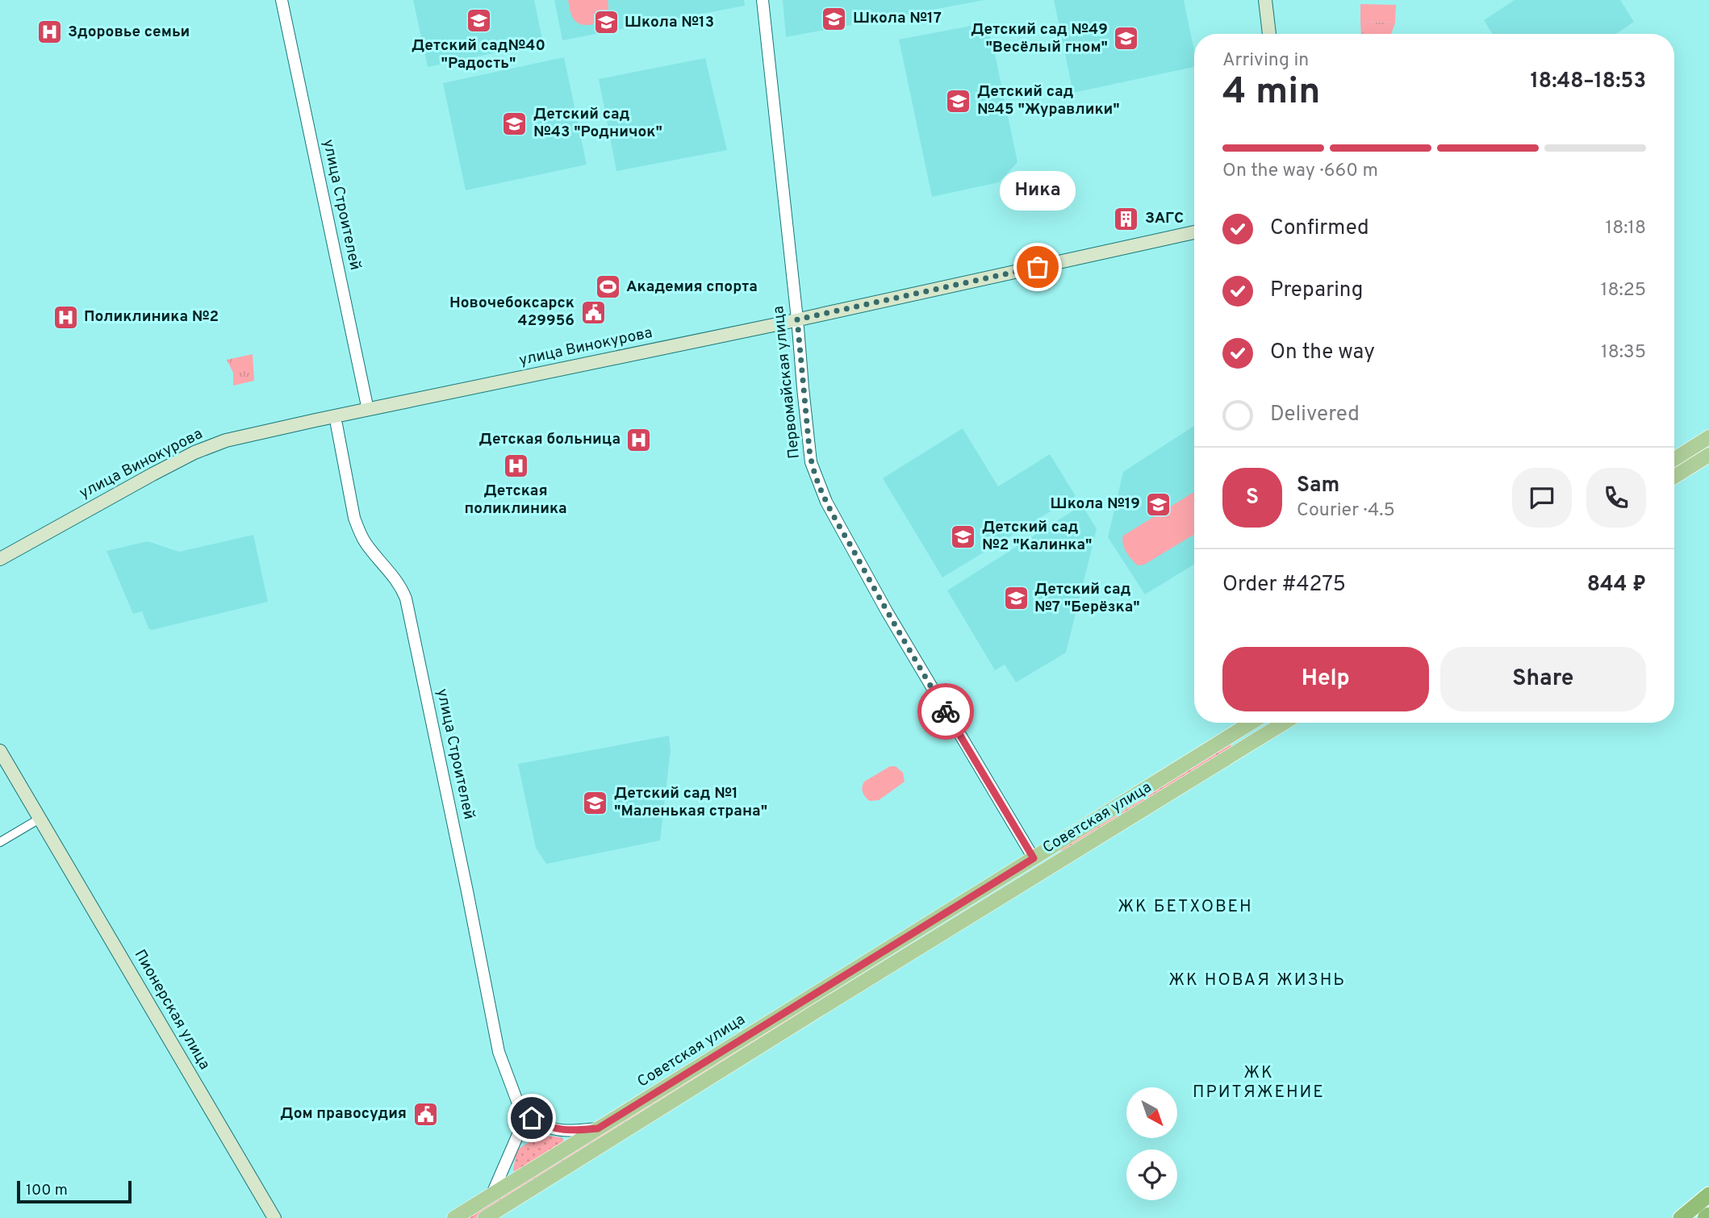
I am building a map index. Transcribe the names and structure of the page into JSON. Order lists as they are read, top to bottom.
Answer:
{
  "streets": {
    "main road": [
      "улица Винокурова",
      "Первомайская улица",
      "Советская улица",
      "Пионерская улица"
    ],
    "street": ["улица Строителей"]
  },
  "crossings": [
    ["улица Строителей", "улица Винокурова"],
    ["улица Строителей", "Советская улица"],
    ["улица Винокурова", "Первомайская улица"],
    ["Первомайская улица", "Советская улица"]
  ],
  "districts": ["ЖК БЕТХОВЕН", "ЖК НОВАЯ ЖИЗНЬ", "ЖК ПРИТЯЖЕНИЕ"],
  "places": {
    "school or university": [
      "Школа №17",
      "Детский сад№40 \"Радость\"",
      "Школа №13",
      "Детский сад №49 \"Весёлый гном\"",
      "Детский сад №45 \"Журавлики\"",
      "Детский сад №43 \"Родничок\"",
      "Школа №19",
      "Детский сад №2 \"Калинка\"",
      "Детский сад №7 \"Берёзка\"",
      "Детский сад №1 \"Маленькая страна\""
    ],
    "hospital": [
      "Здоровье семьи",
      "Поликлиника №2",
      "Детская больница",
      "Детская поликлиника"
    ],
    "building": ["ЗАГС"],
    "other": ["Ника"],
    "sports": ["Академия спорта"],
    "public building": ["Новочебоксарск 429956", "Дом правосудия"]
  },
  "scale_bar": "100 m",
  "north": "bottom right",
  "page": {
    "heading": ["4 min", "Arriving in", "18:48–18:53"],
    "panel": [
      "Sam",
      "Courier · 4.5",
      "Order #4275",
      "844 ₽"
    ],
    "bar": "On the way · 660 m",
    "bubble": "Ника",
    "list": [
      ["Confirmed", "18:18"],
      ["Preparing", "18:25"],
      ["On the way", "18:35"],
      "Delivered"
    ],
    "round": "S",
    "buttons": ["Help", "Share"],
    "scale": "100 m"
  }
}
